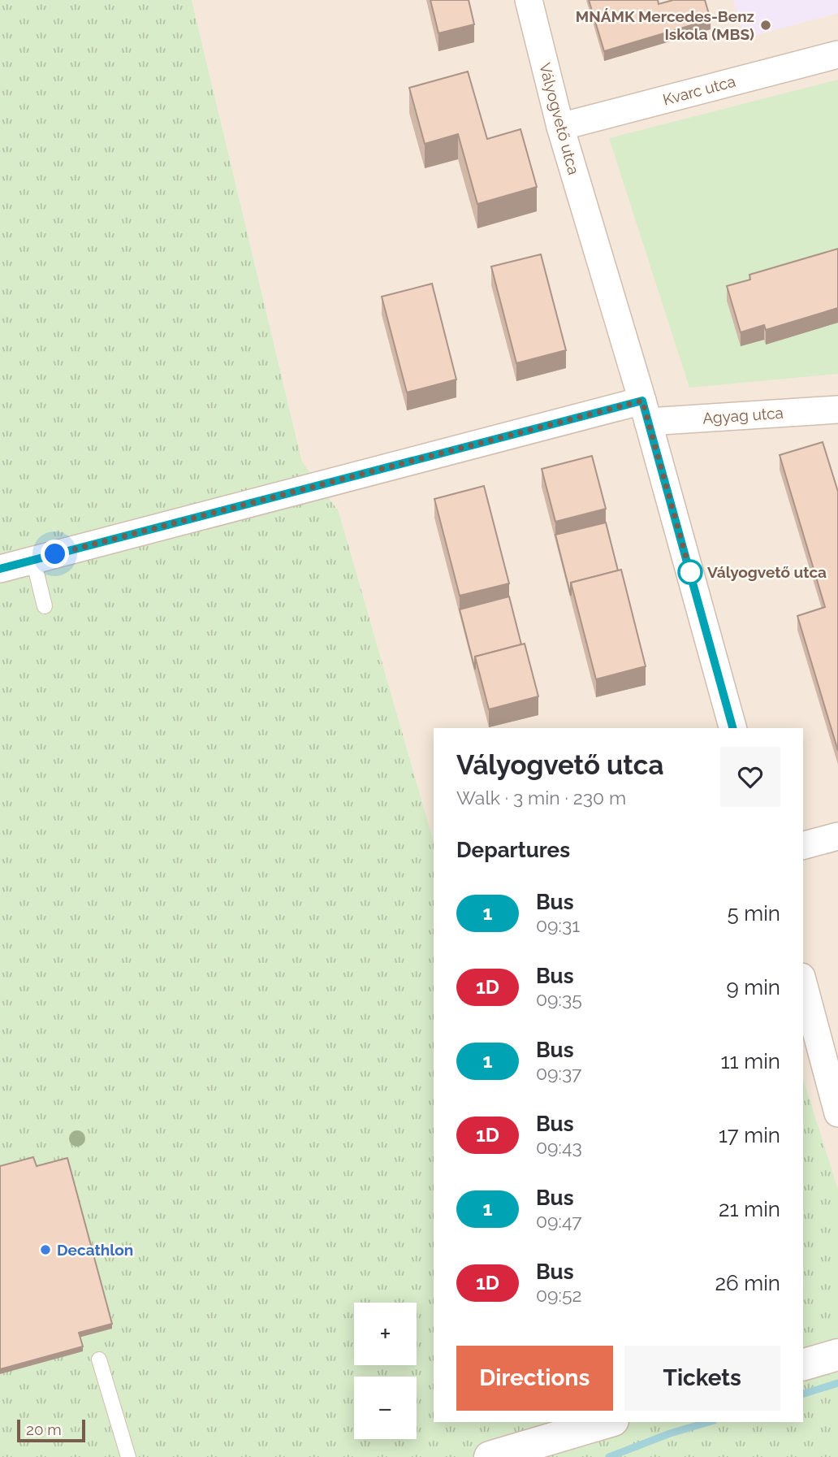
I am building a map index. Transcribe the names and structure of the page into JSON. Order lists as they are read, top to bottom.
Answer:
{
  "streets": {
    "street": ["Kvarc utca", "Vályogvető utca", "Agyag utca"]
  },
  "crossings": [
    ["Kvarc utca", "Vályogvető utca"],
    ["Vályogvető utca", "Agyag utca"]
  ],
  "places": ["MNÁMK Mercedes-Benz Iskola (MBS)", "Vályogvető utca", "Decathlon"],
  "lines": ["bus line 1"],
  "scale_bar": "20 m",
  "page": {
    "heading": [
      ["Vályogvető utca", "Walk · 3 min · 230 m"],
      "Departures"
    ],
    "list": [
      {
        "mark": "1",
        "name": "Bus",
        "note": "09:31",
        "value": "5 min"
      },
      {
        "mark": "1D",
        "name": "Bus",
        "note": "09:35",
        "value": "9 min"
      },
      {
        "mark": "1",
        "name": "Bus",
        "note": "09:37",
        "value": "11 min"
      },
      {
        "mark": "1D",
        "name": "Bus",
        "note": "09:43",
        "value": "17 min"
      },
      {
        "mark": "1",
        "name": "Bus",
        "note": "09:47",
        "value": "21 min"
      },
      {
        "mark": "1D",
        "name": "Bus",
        "note": "09:52",
        "value": "26 min"
      }
    ],
    "map_buttons": ["+", "−"],
    "buttons": ["Directions", "Tickets"],
    "scale": "20 m"
  }
}
